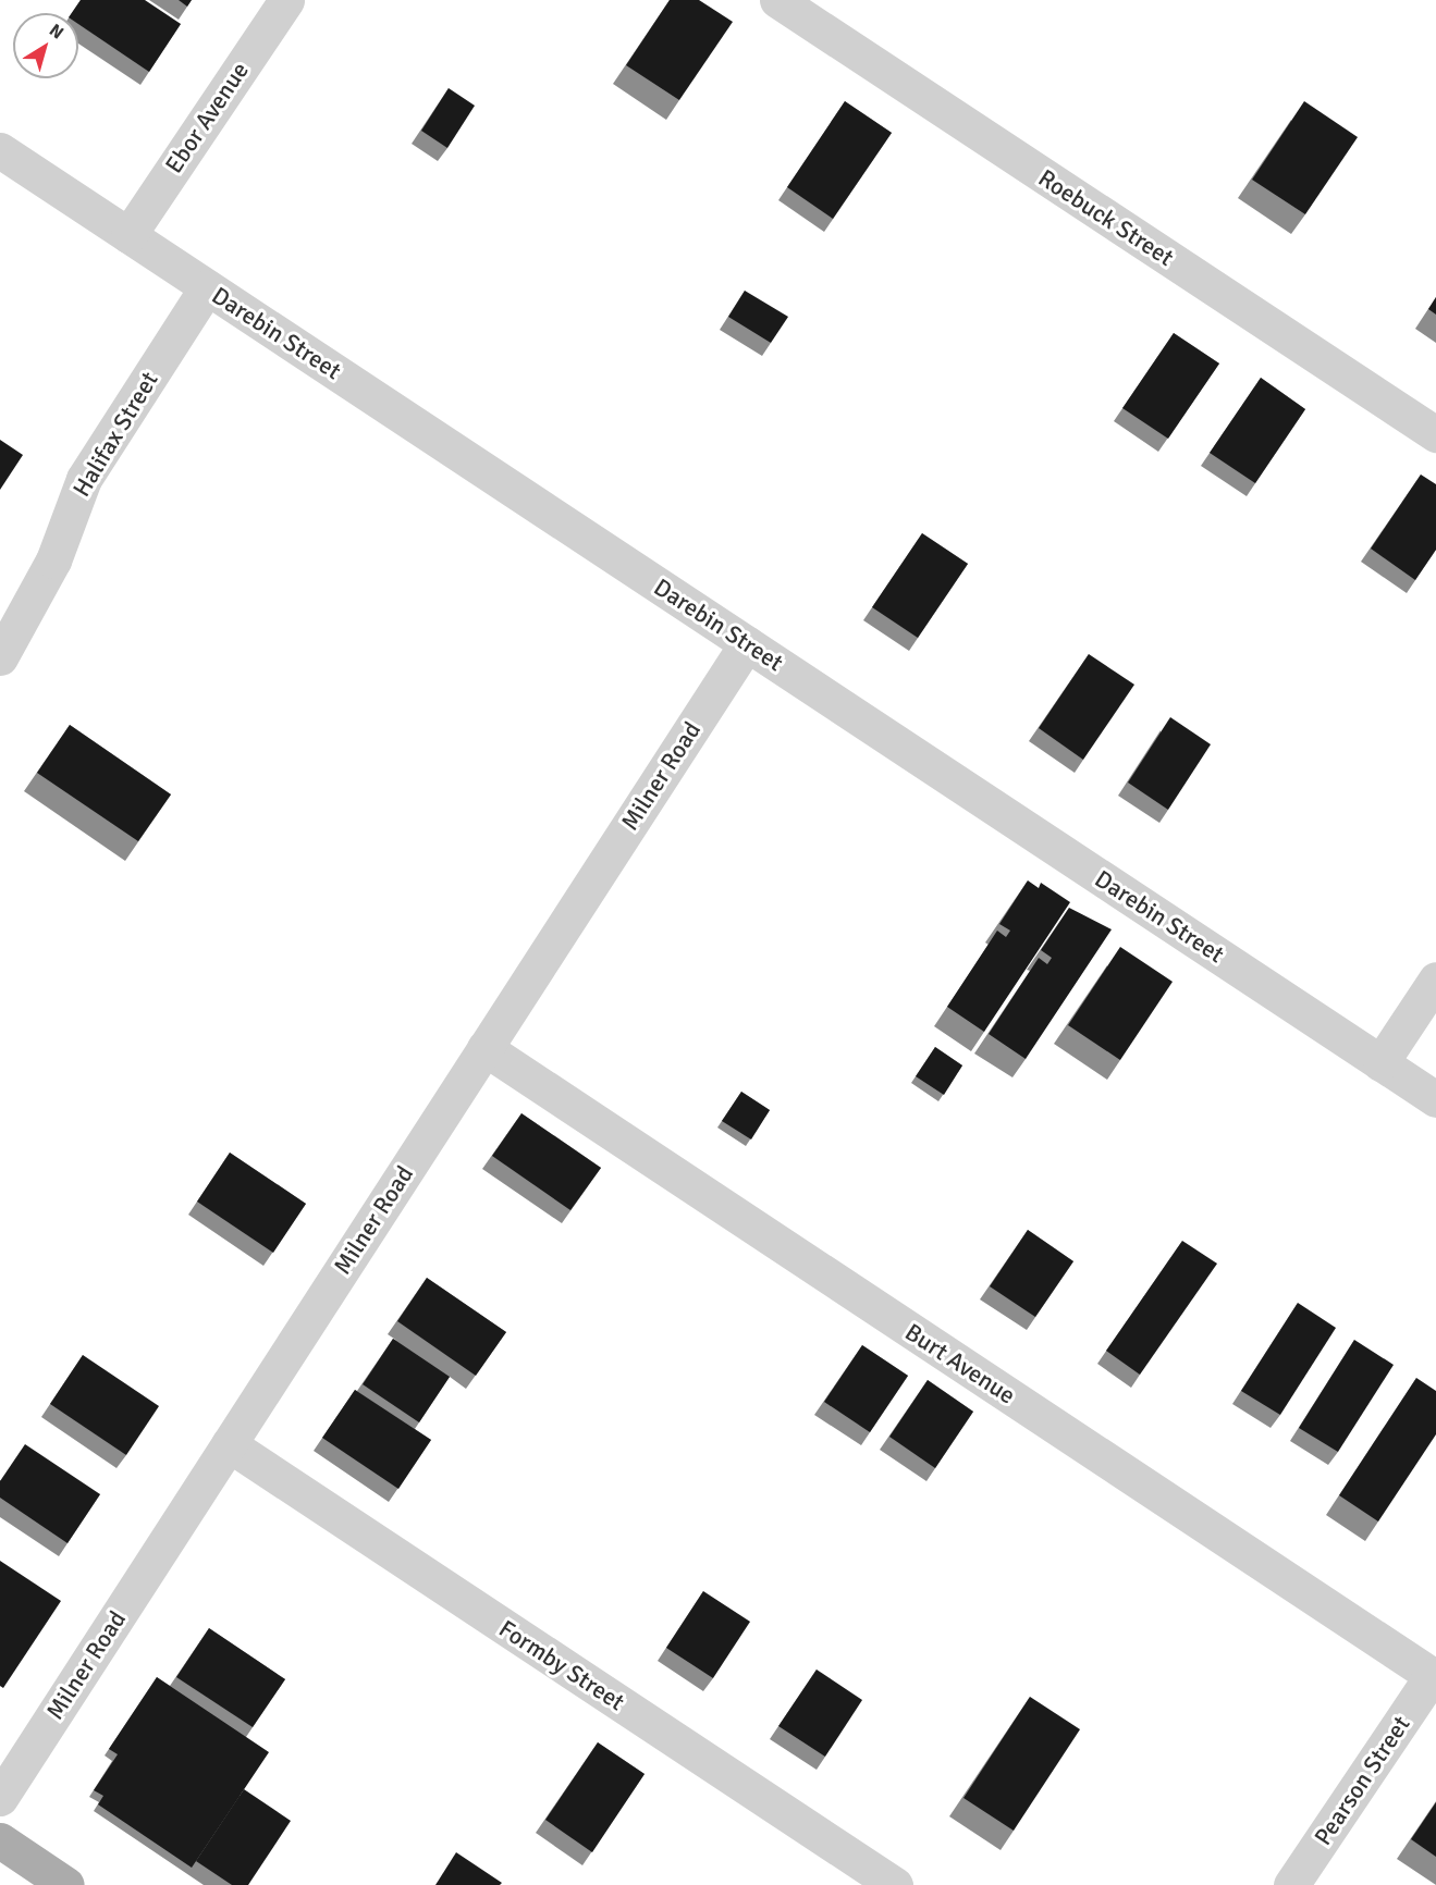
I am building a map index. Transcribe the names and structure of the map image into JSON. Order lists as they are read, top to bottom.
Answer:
{
  "streets": {
    "street": [
      "Ebor Avenue",
      "Roebuck Street",
      "Darebin Street",
      "Halifax Street",
      "Milner Road",
      "Burt Avenue",
      "Formby Street",
      "Pearson Street"
    ]
  },
  "crossings": [
    ["Ebor Avenue", "Darebin Street"],
    ["Darebin Street", "Halifax Street"],
    ["Darebin Street", "Milner Road"],
    ["Milner Road", "Burt Avenue"],
    ["Milner Road", "Formby Street"],
    ["Burt Avenue", "Pearson Street"]
  ],
  "north": "top right"
}
